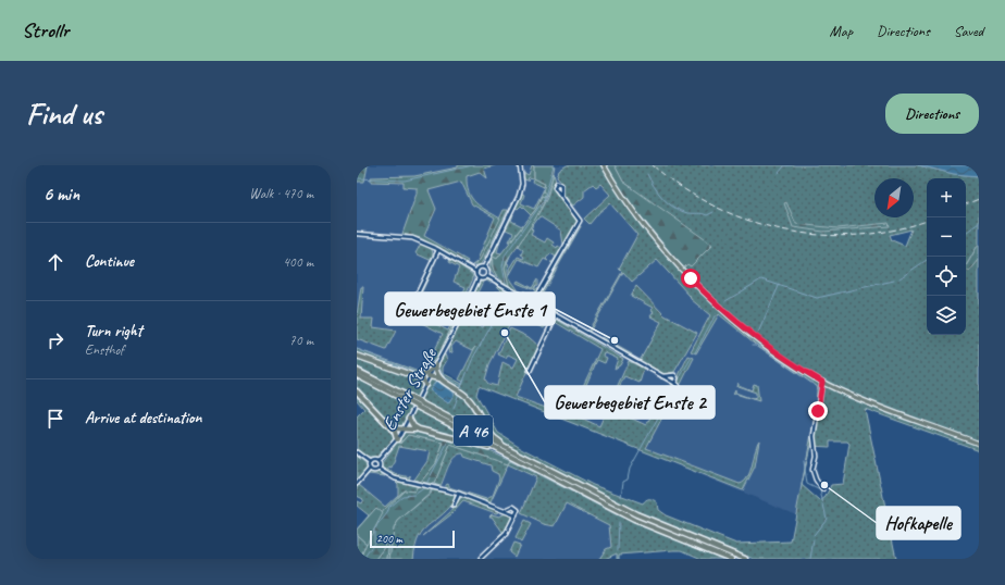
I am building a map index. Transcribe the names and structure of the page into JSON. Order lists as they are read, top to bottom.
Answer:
{
  "streets": {
    "highway": ["A 46"],
    "street": ["Enster Straße"]
  },
  "places": ["Gewerbegebiet Enste 2", "Gewerbegebiet Enste 1", "Hofkapelle"],
  "scale_bar": "200 m",
  "north": "bottom left",
  "page": {
    "header": "Strollr",
    "nav": ["Map", "Directions", "Saved"],
    "buttons": "Directions",
    "title": "Find us",
    "heading": ["6 min", "Walk · 470 m"],
    "map_buttons": ["+", "−"],
    "list": [
      ["Continue", "400 m"],
      ["Turn right", "Ensthof", "70 m"],
      "Arrive at destination"
    ],
    "scale": "200 m"
  }
}
